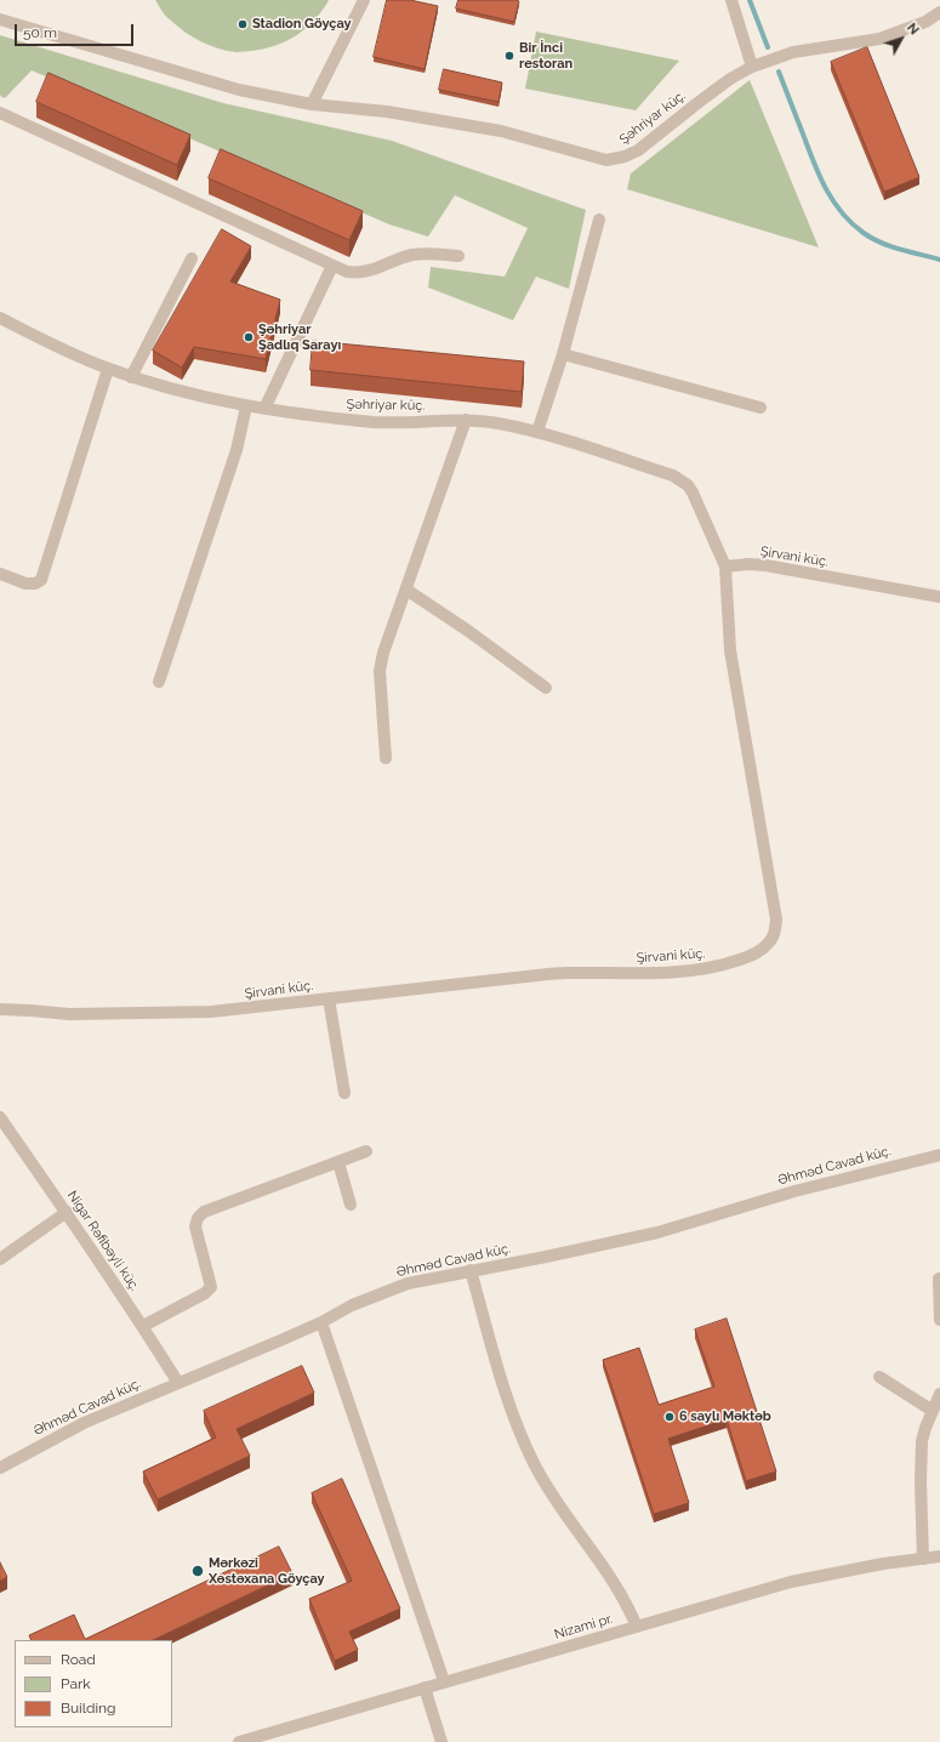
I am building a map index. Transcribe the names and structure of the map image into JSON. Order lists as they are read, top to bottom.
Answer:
{
  "streets": {
    "street": [
      "Şəhriyar küç.",
      "Şirvani küç.",
      "Əhməd Cavad küç.",
      "Nigar Rəfibəyli küç.",
      "Nizami pr."
    ]
  },
  "crossings": [
    ["Şəhriyar küç.", "Şirvani küç."],
    ["Əhməd Cavad küç.", "Nigar Rəfibəyli küç."]
  ],
  "places": [
    "Stadion Göyçay",
    "Bir İnci restoran",
    "Şəhriyar Şadlıq Sarayı",
    "6 saylı Məktəb",
    "Mərkəzi Xəstəxana Göyçay"
  ],
  "legend": ["Road", "Park", "Building"],
  "scale_bar": "50 m",
  "north": "top right"
}
